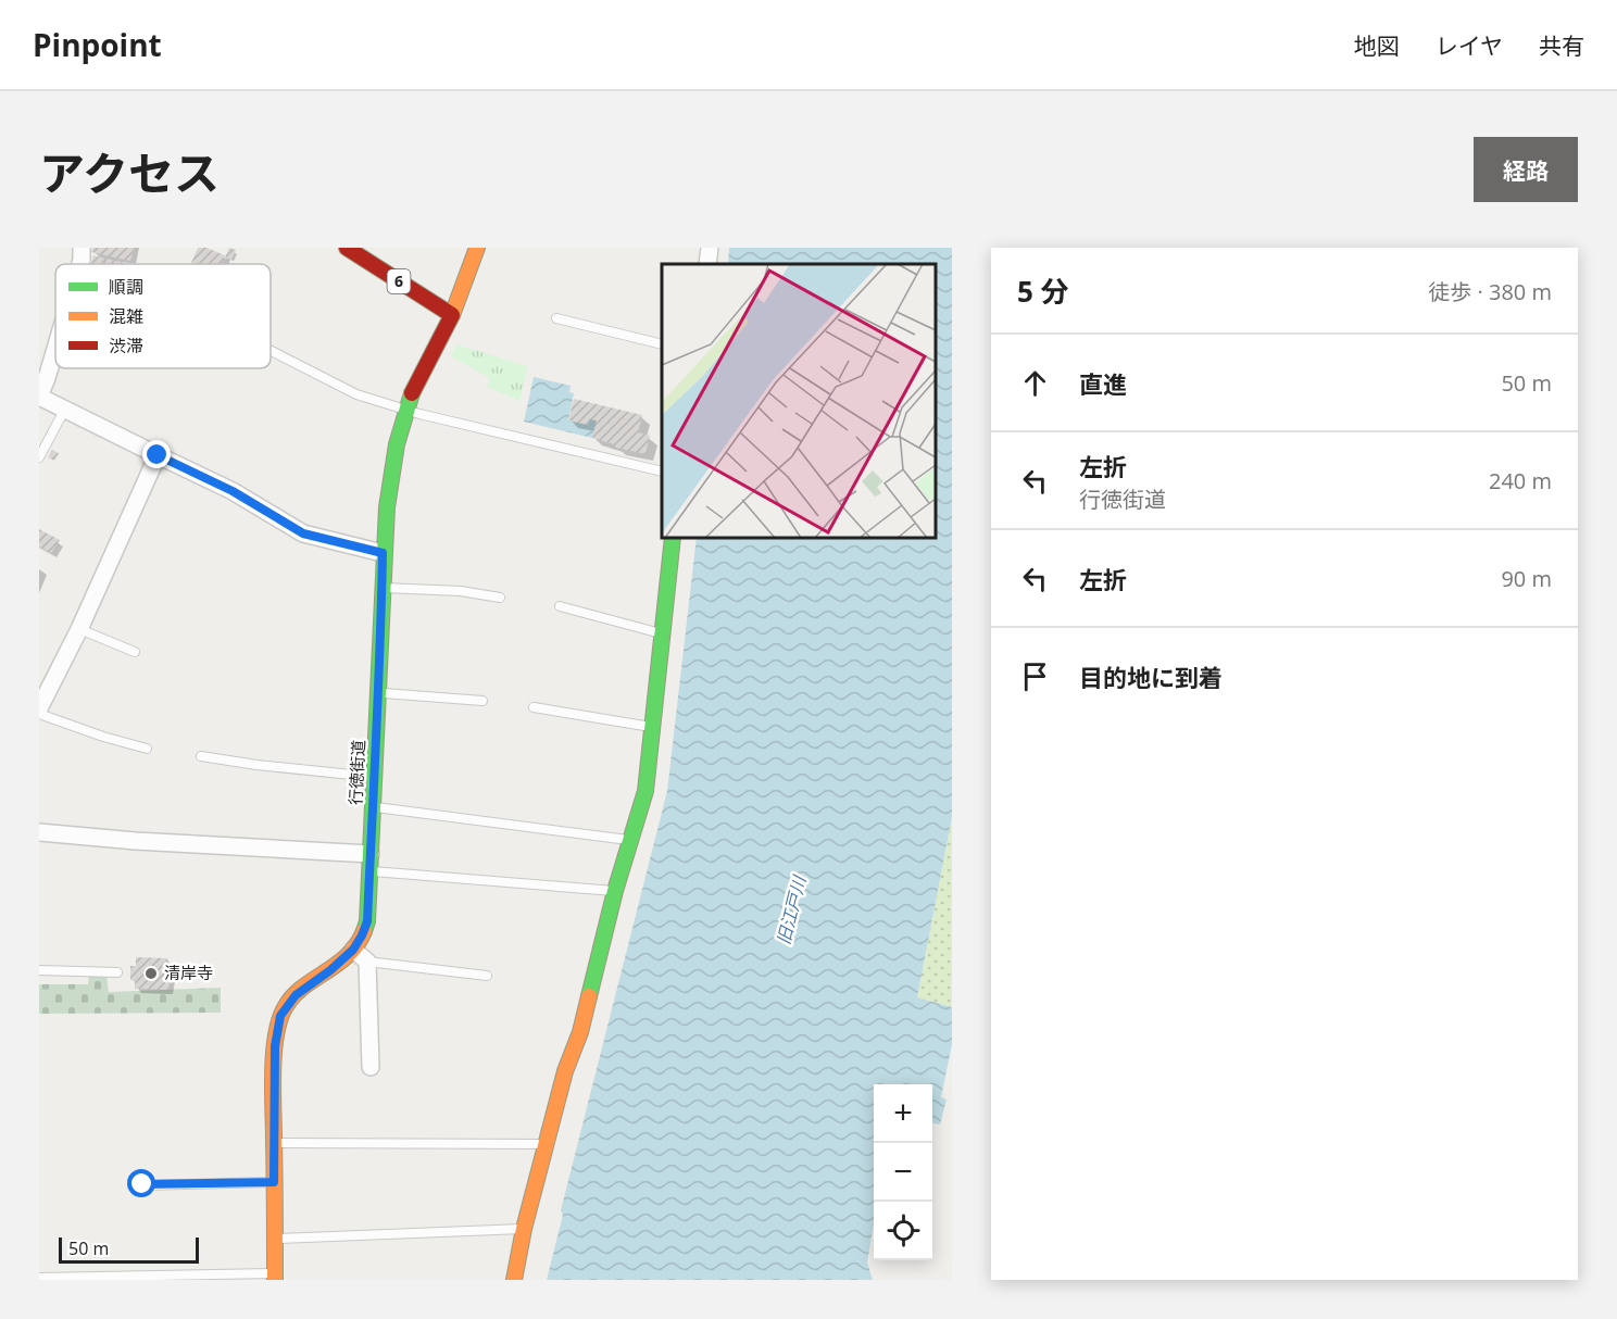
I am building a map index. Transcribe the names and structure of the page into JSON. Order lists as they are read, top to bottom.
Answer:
{
  "streets": {
    "main road": ["6", "行徳街道"]
  },
  "crossings": [
    ["6", "行徳街道"]
  ],
  "water": ["旧江戸川"],
  "places": ["清岸寺"],
  "legend": ["順調", "混雑", "渋滞"],
  "scale_bar": "50 m",
  "page": {
    "header": "Pinpoint",
    "nav": ["地図", "レイヤ", "共有"],
    "title": "アクセス",
    "buttons": "経路",
    "heading": ["5 分", "徒歩 · 380 m"],
    "list": [
      ["直進", "50 m"],
      ["左折", "行徳街道", "240 m"],
      ["左折", "90 m"],
      "目的地に到着"
    ],
    "map_buttons": ["+", "−"],
    "scale": "50 m"
  }
}
